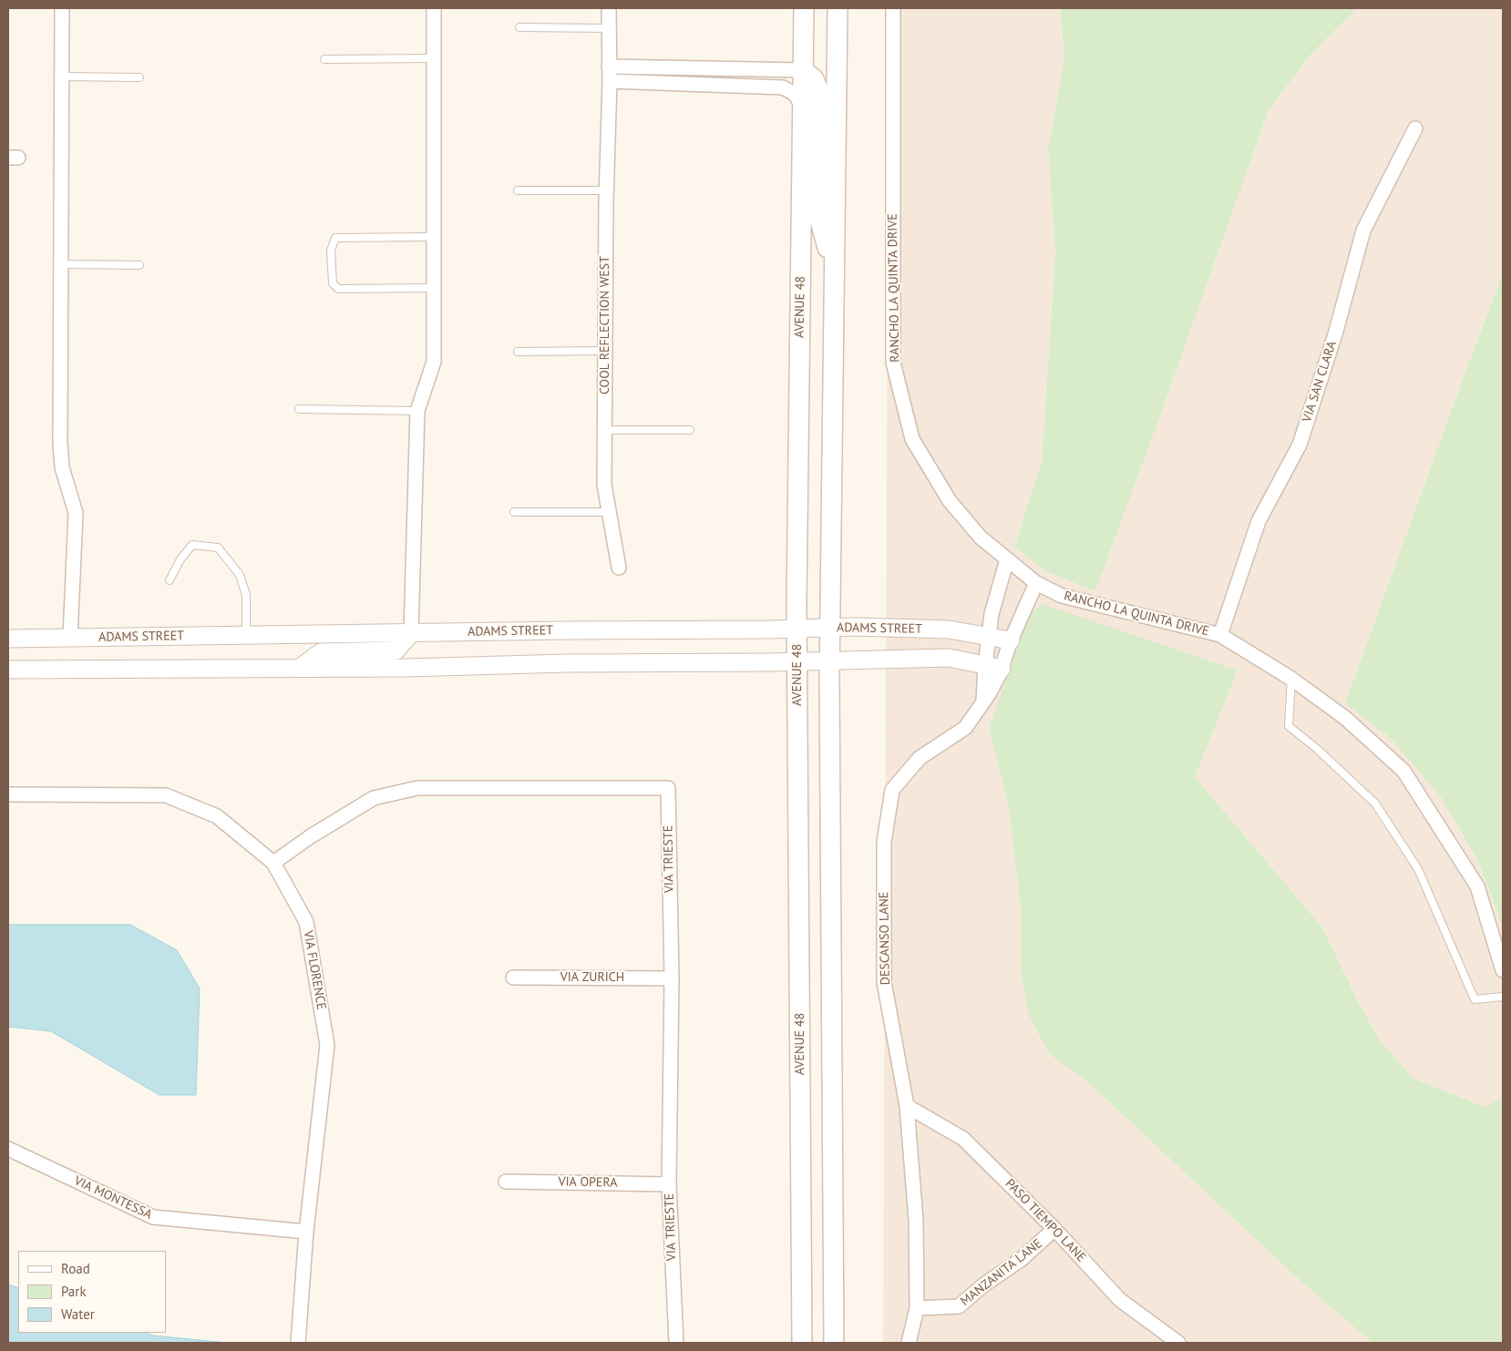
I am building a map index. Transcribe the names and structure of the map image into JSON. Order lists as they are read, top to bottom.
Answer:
{
  "streets": {
    "main road": ["AVENUE 48"],
    "street": [
      "RANCHO LA QUINTA DRIVE",
      "COOL REFLECTION WEST",
      "VIA SAN CLARA",
      "ADAMS STREET",
      "VIA TRIESTE",
      "DESCANSO LANE",
      "VIA FLORENCE",
      "VIA ZURICH",
      "VIA OPERA",
      "VIA MONTESSA",
      "PASO TIEMPO LANE",
      "MANZANITA LANE"
    ]
  },
  "crossings": [
    ["RANCHO LA QUINTA DRIVE", "VIA SAN CLARA"],
    ["AVENUE 48", "ADAMS STREET"],
    ["VIA TRIESTE", "VIA FLORENCE"],
    ["VIA TRIESTE", "VIA ZURICH"],
    ["VIA TRIESTE", "VIA OPERA"],
    ["DESCANSO LANE", "PASO TIEMPO LANE"],
    ["DESCANSO LANE", "MANZANITA LANE"],
    ["VIA FLORENCE", "VIA MONTESSA"],
    ["PASO TIEMPO LANE", "MANZANITA LANE"]
  ],
  "legend": ["Road", "Park", "Water"]
}
